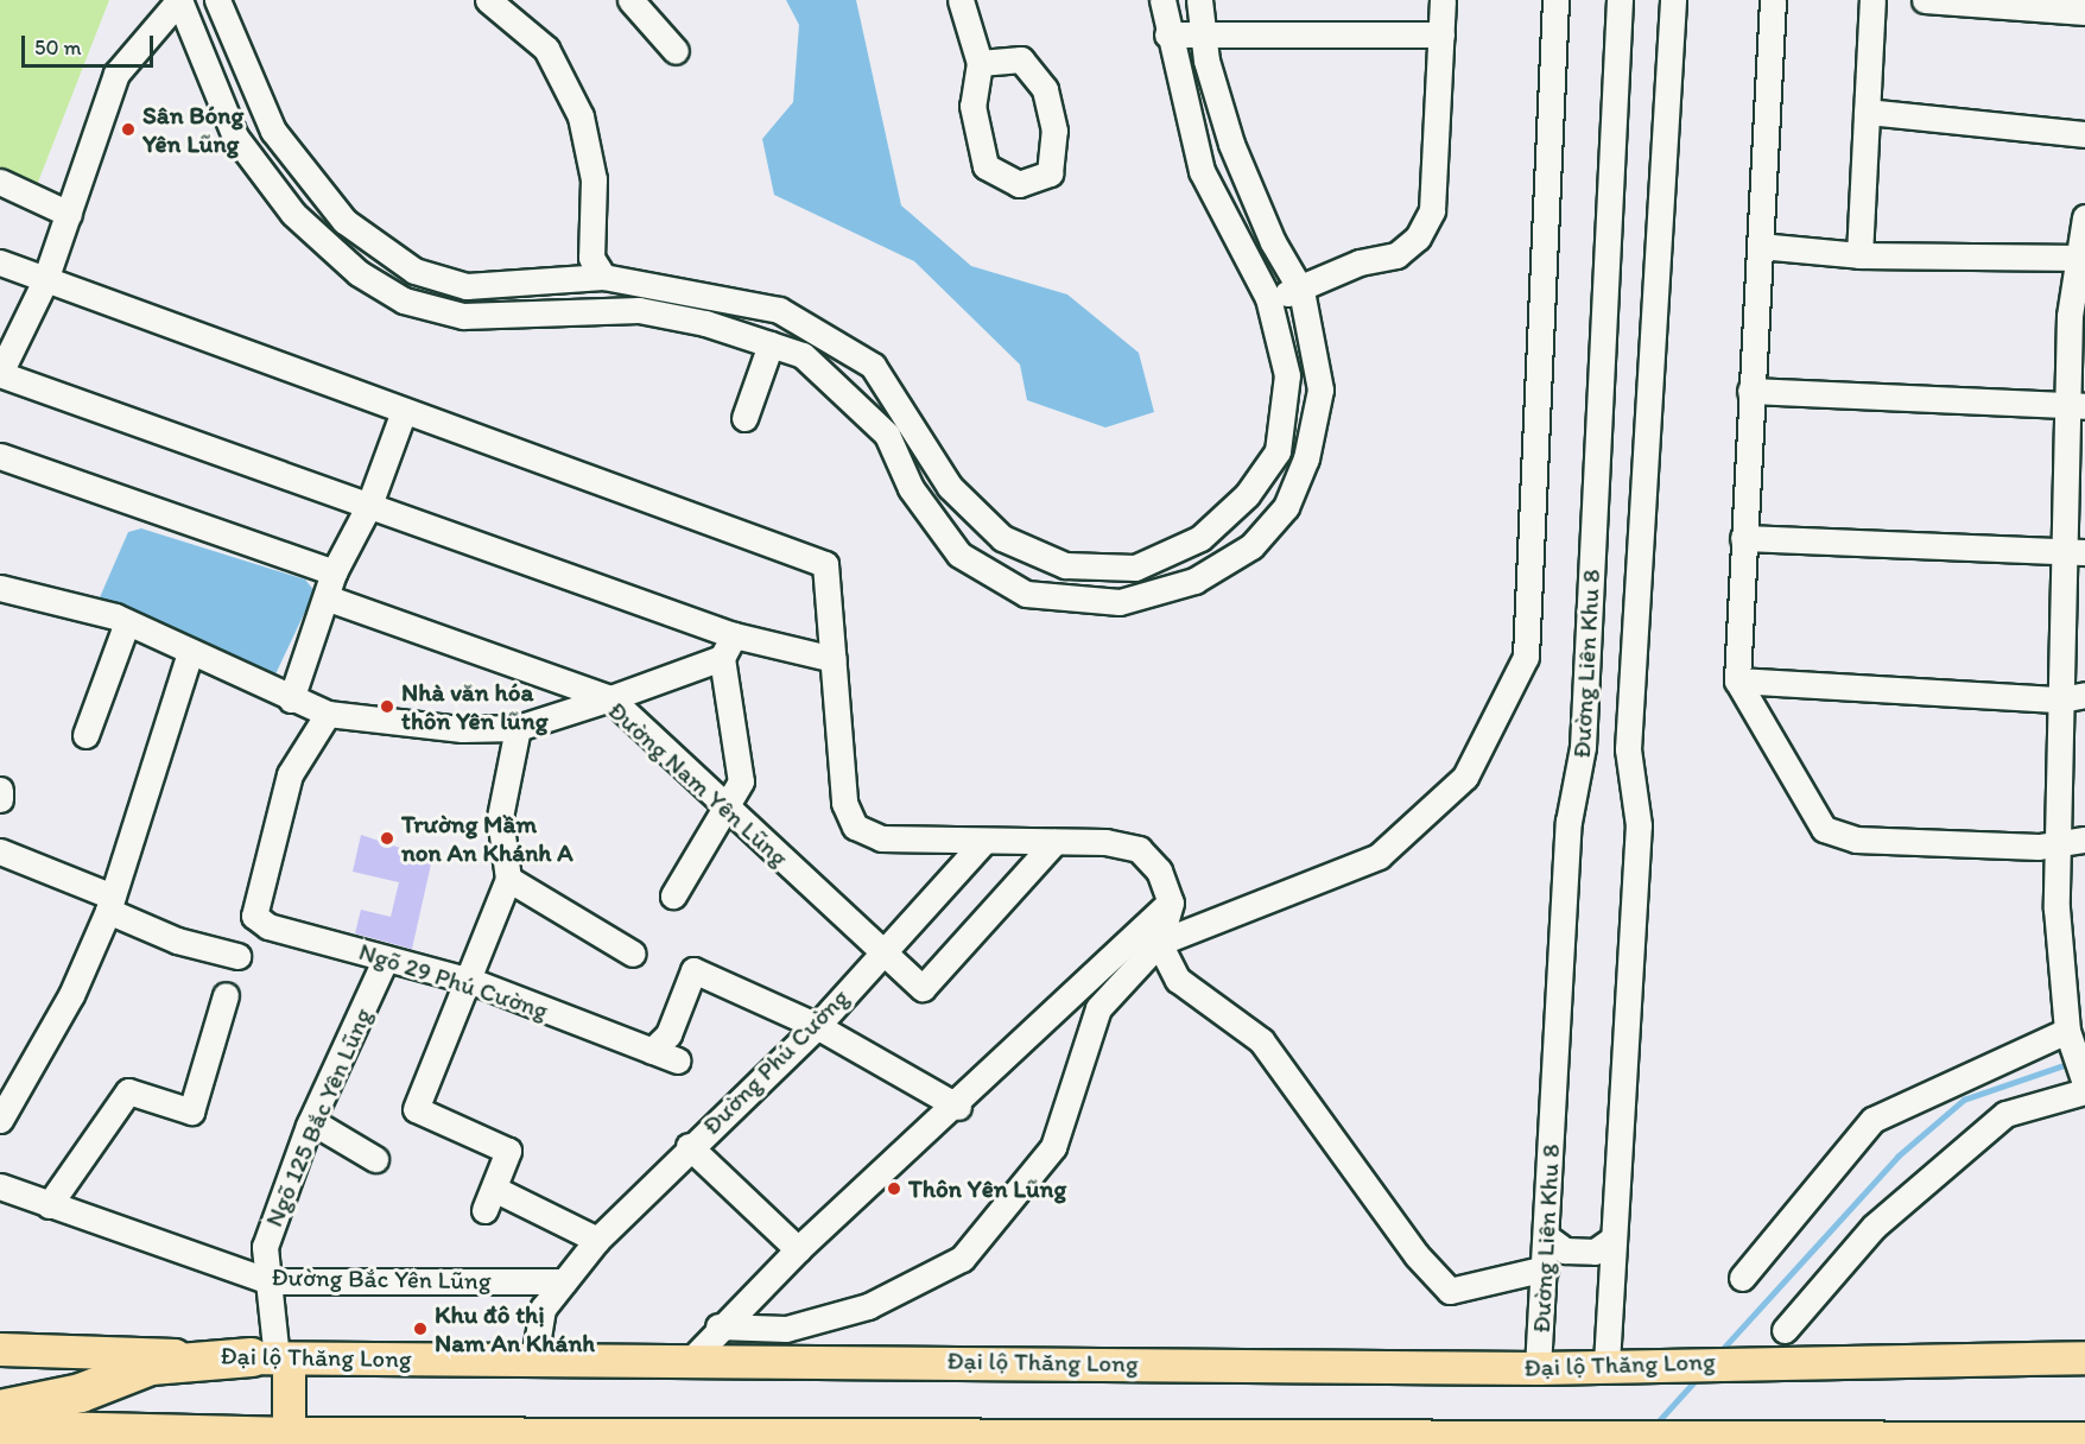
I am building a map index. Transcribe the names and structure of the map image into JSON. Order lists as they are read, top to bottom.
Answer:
{
  "streets": {
    "main road": ["Đại lộ Thăng Long"],
    "street": [
      "Đường Liên Khu 8",
      "Đường Nam Yên Lũng",
      "Ngõ 29 Phú Cường",
      "Đường Phú Cường",
      "Ngõ 125 Bắc Yên Lũng",
      "Đường Bắc Yên Lũng"
    ]
  },
  "crossings": [
    ["Đường Liên Khu 8", "Đại lộ Thăng Long"],
    ["Đường Nam Yên Lũng", "Ngõ 29 Phú Cường"],
    ["Đường Nam Yên Lũng", "Đường Phú Cường"],
    ["Ngõ 29 Phú Cường", "Ngõ 125 Bắc Yên Lũng"],
    ["Đường Phú Cường", "Đường Bắc Yên Lũng"],
    ["Đường Phú Cường", "Đại lộ Thăng Long"],
    ["Ngõ 125 Bắc Yên Lũng", "Đường Bắc Yên Lũng"],
    ["Ngõ 125 Bắc Yên Lũng", "Đại lộ Thăng Long"]
  ],
  "places": [
    "Sân Bóng Yên Lũng",
    "Nhà văn hóa thôn Yên lũng",
    "Trường Mầm non An Khánh A",
    "Thôn Yên Lũng",
    "Khu đô thị Nam An Khánh"
  ],
  "scale_bar": "50 m"
}
